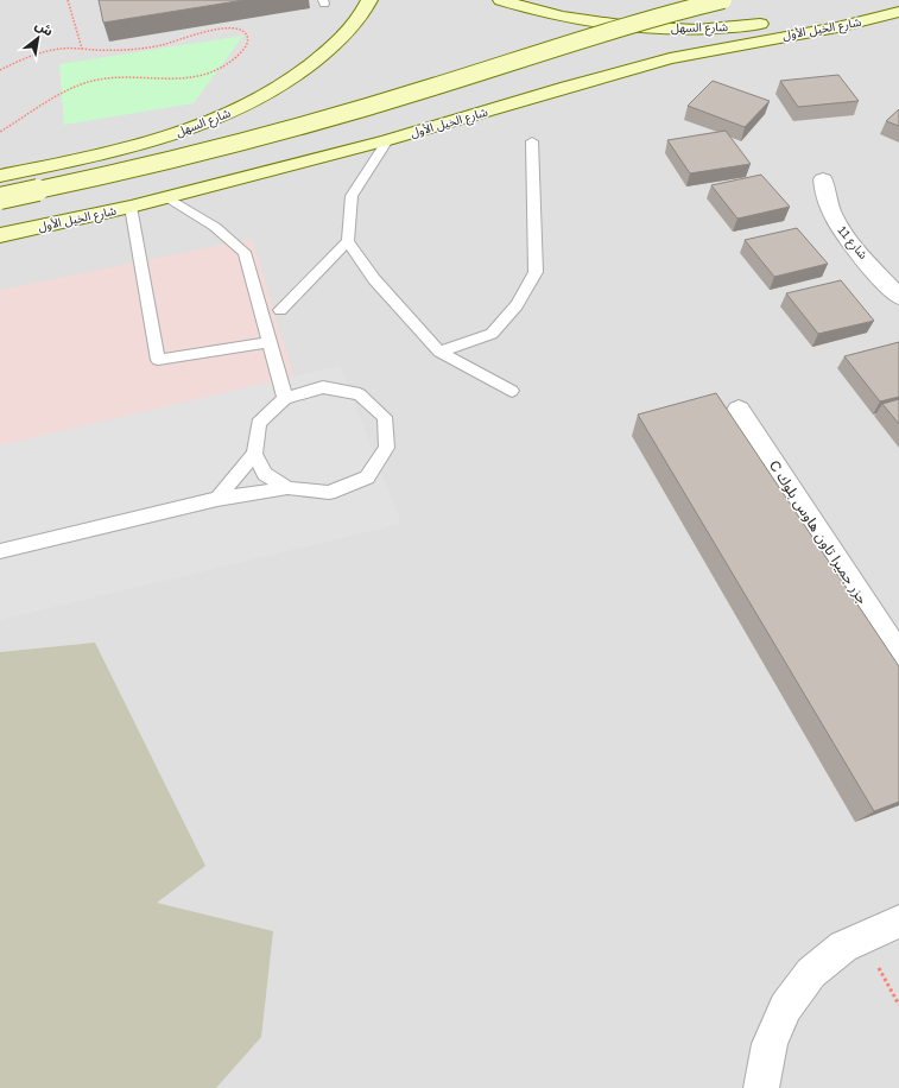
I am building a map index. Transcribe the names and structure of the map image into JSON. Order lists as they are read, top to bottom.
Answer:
{
  "streets": {
    "main road": ["شارع السهل", "شارع الخيل الأول"],
    "street": ["شارع 11", "C جزر جميرا تاون هاوس بلوك"]
  },
  "north": "top right"
}
